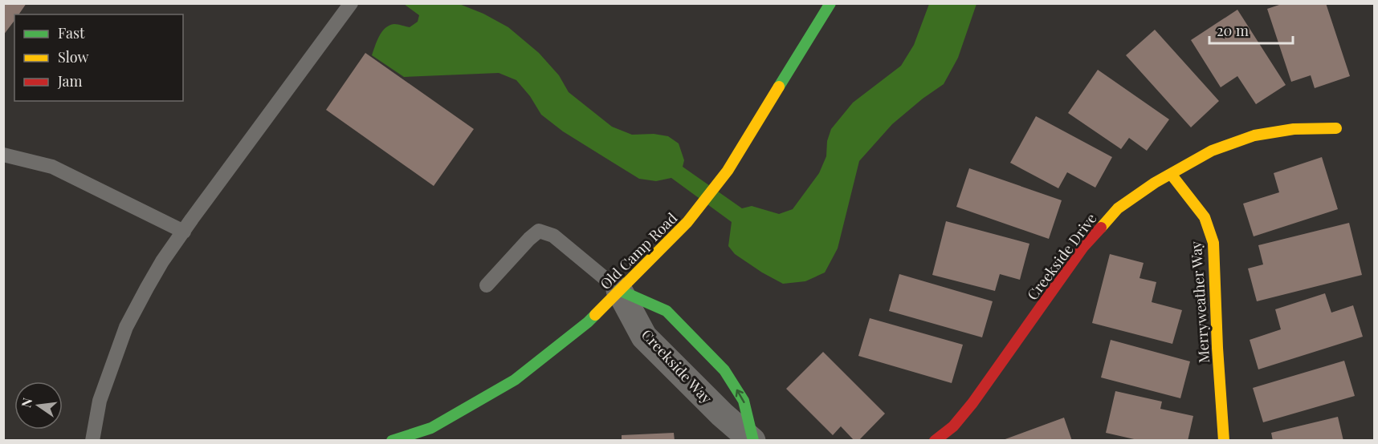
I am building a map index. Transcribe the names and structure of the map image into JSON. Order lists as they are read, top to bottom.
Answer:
{
  "streets": {
    "street": [
      "Old Camp Road",
      "Creekside Drive",
      "Merryweather Way",
      "Creekside Way"
    ]
  },
  "crossings": [
    ["Old Camp Road", "Creekside Way"],
    ["Creekside Drive", "Merryweather Way"]
  ],
  "legend": ["Fast", "Slow", "Jam"],
  "scale_bar": "20 m",
  "north": "left"
}
